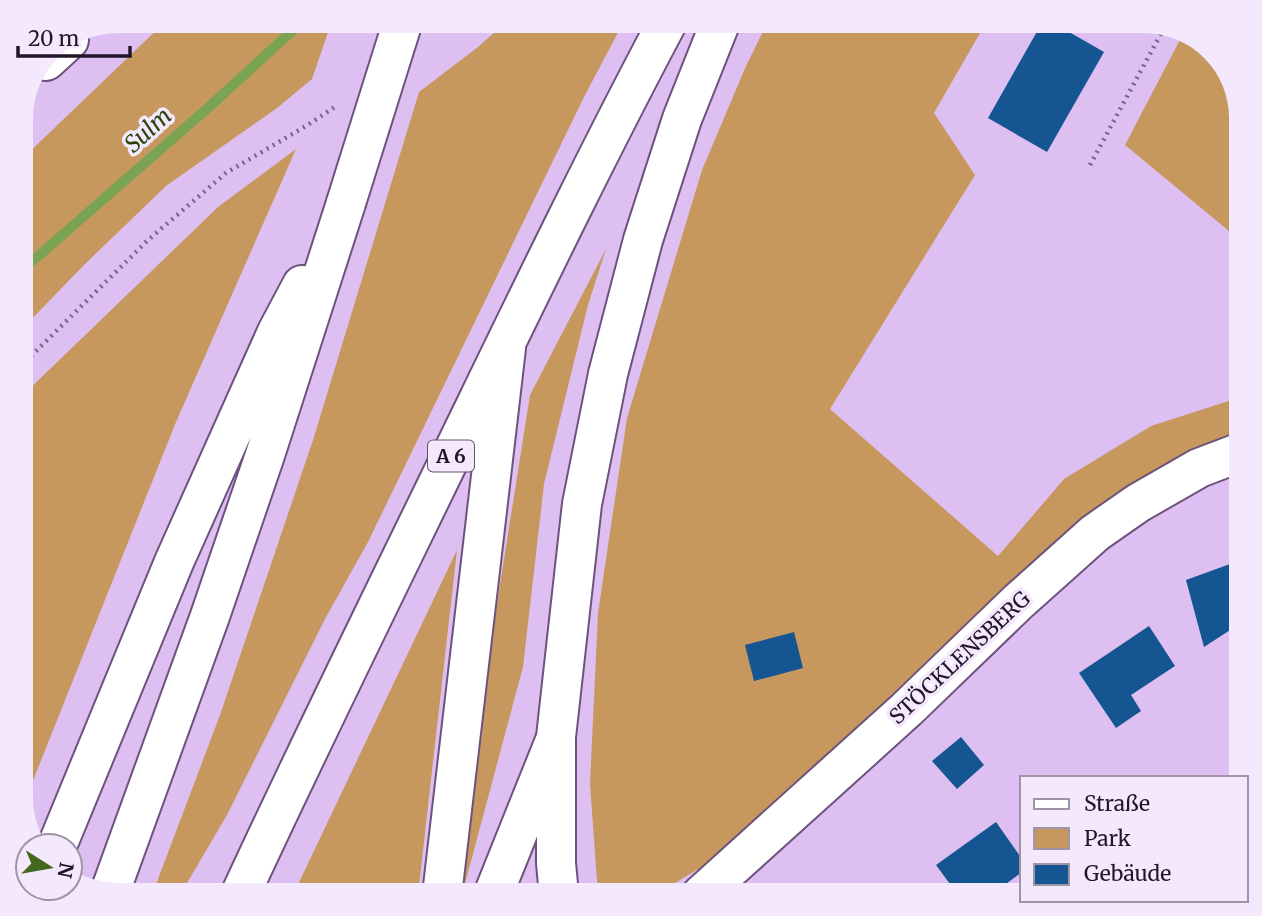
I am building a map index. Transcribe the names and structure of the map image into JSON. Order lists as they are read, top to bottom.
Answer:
{
  "streets": {
    "main road": ["A 6", "STÖCKLENSBERG"]
  },
  "water": ["Sulm"],
  "legend": ["Straße", "Park", "Gebäude"],
  "scale_bar": "20 m",
  "north": "right"
}
